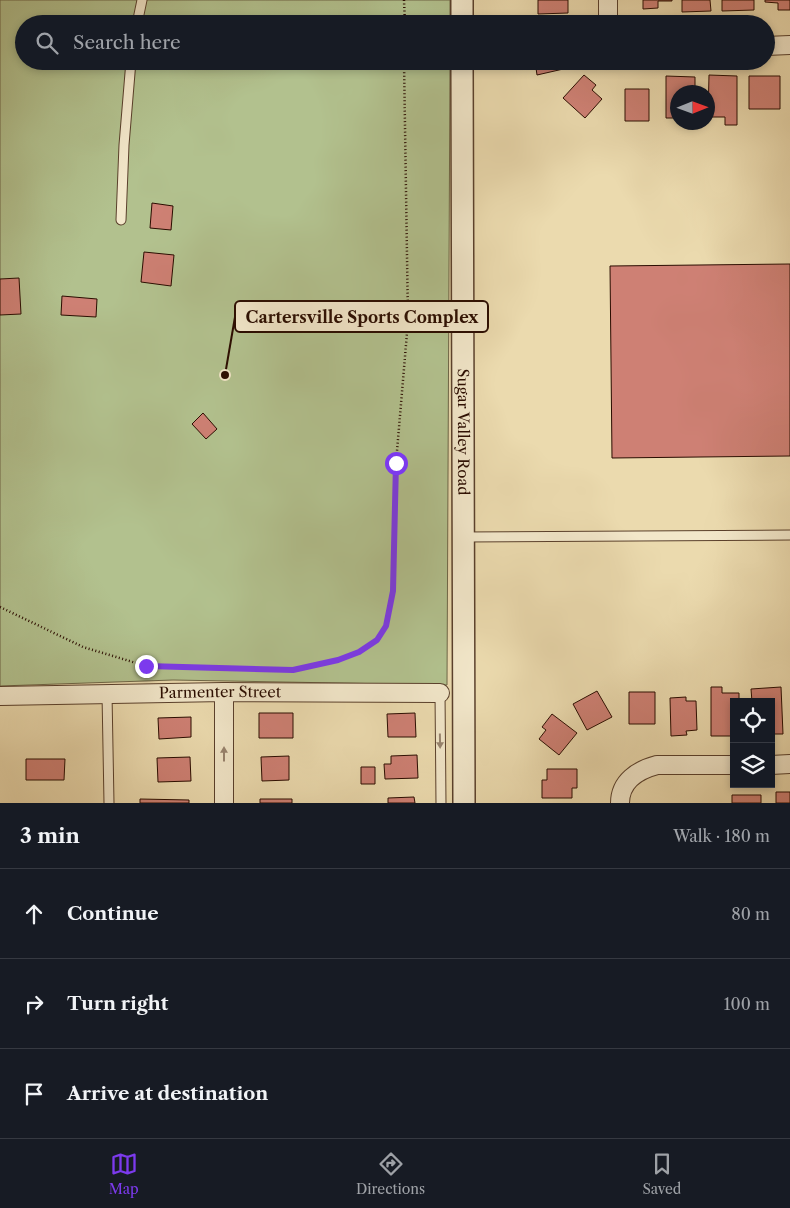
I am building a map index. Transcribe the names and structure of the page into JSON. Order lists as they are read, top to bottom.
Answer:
{
  "streets": {
    "street": ["Sugar Valley Road", "Parmenter Street"]
  },
  "places": ["Cartersville Sports Complex"],
  "north": "right",
  "page": {
    "search": "Search here",
    "heading": ["3 min", "Walk · 180 m"],
    "list": [
      ["Continue", "80 m"],
      ["Turn right", "100 m"],
      "Arrive at destination"
    ],
    "nav": ["Map", "Directions", "Saved"]
  }
}
